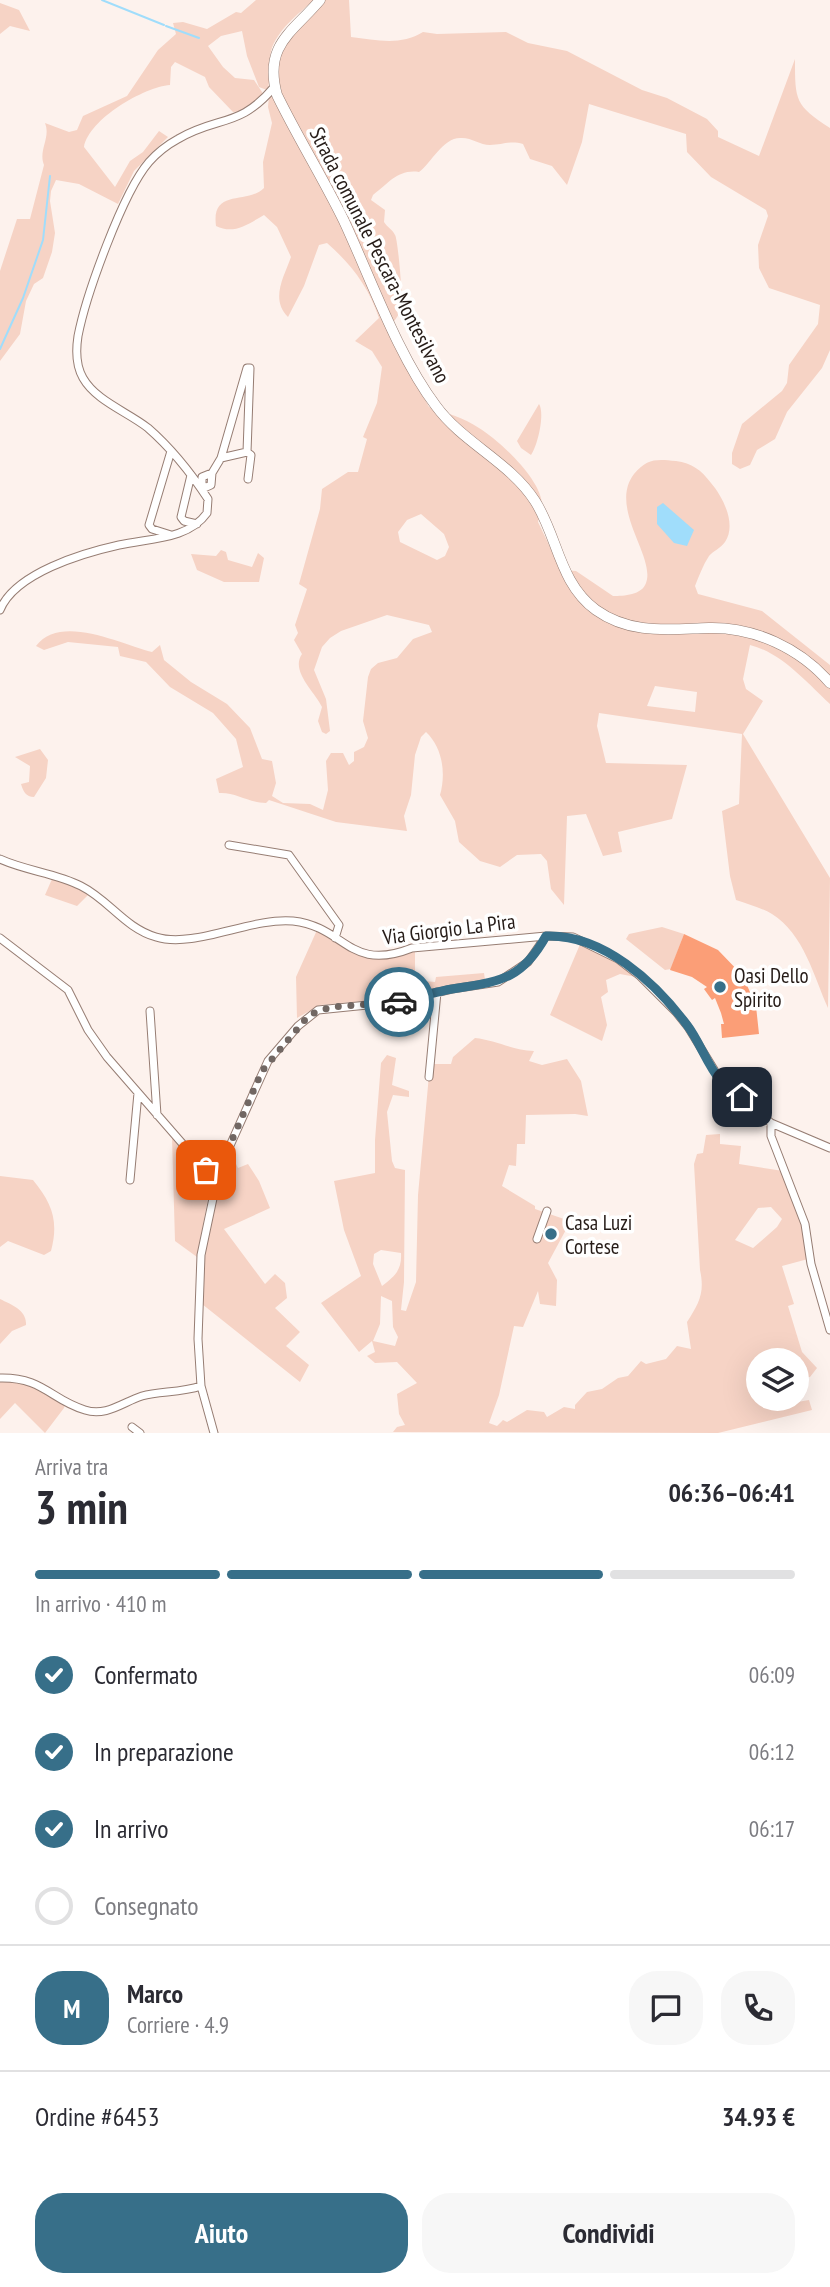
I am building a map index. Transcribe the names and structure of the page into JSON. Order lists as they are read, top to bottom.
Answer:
{
  "streets": {
    "street": ["Strada comunale Pescara-Montesilvano", "Via Giorgio La Pira"]
  },
  "places": ["Oasi Dello Spirito", "Casa Luzi Cortese"],
  "page": {
    "heading": ["3 min", "Arriva tra", "06:36–06:41"],
    "panel": [
      "Marco",
      "Corriere · 4.9",
      "Ordine #6453",
      "34.93 €"
    ],
    "bar": "In arrivo · 410 m",
    "list": [
      ["Confermato", "06:09"],
      ["In preparazione", "06:12"],
      ["In arrivo", "06:17"],
      "Consegnato"
    ],
    "round": "M",
    "buttons": ["Aiuto", "Condividi"]
  }
}
